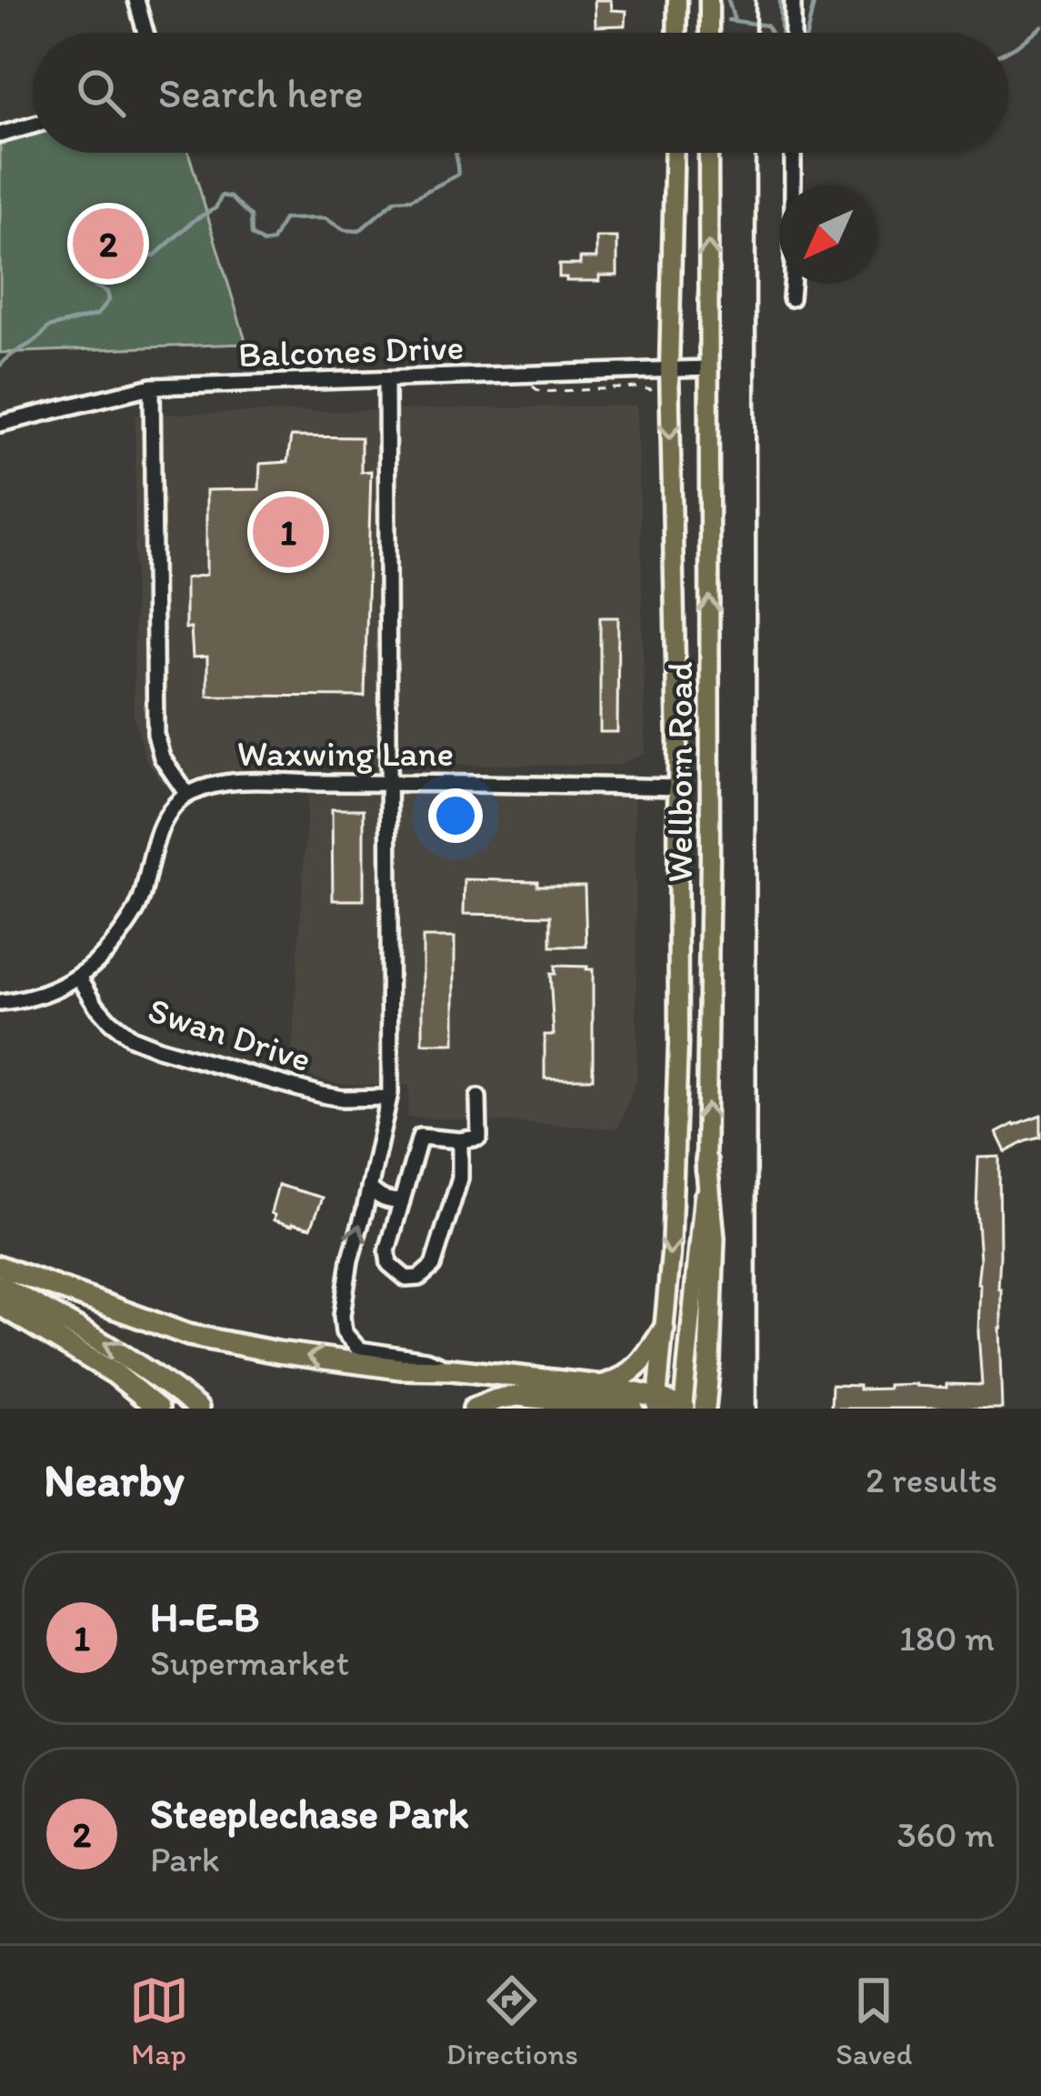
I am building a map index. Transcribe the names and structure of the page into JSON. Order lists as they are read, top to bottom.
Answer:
{
  "streets": {
    "main road": ["Wellborn Road"],
    "street": ["Balcones Drive", "Waxwing Lane", "Swan Drive"]
  },
  "crossings": [
    ["Balcones Drive", "Wellborn Road"],
    ["Waxwing Lane", "Wellborn Road"]
  ],
  "north": "bottom left",
  "page": {
    "search": "Search here",
    "pins": ["2", "1"],
    "heading": ["Nearby", "2 results"],
    "list": [
      {
        "mark": "1",
        "name": "H-E-B",
        "note": "Supermarket",
        "value": "180 m"
      },
      {
        "mark": "2",
        "name": "Steeplechase Park",
        "note": "Park",
        "value": "360 m"
      }
    ],
    "nav": ["Map", "Directions", "Saved"]
  }
}
